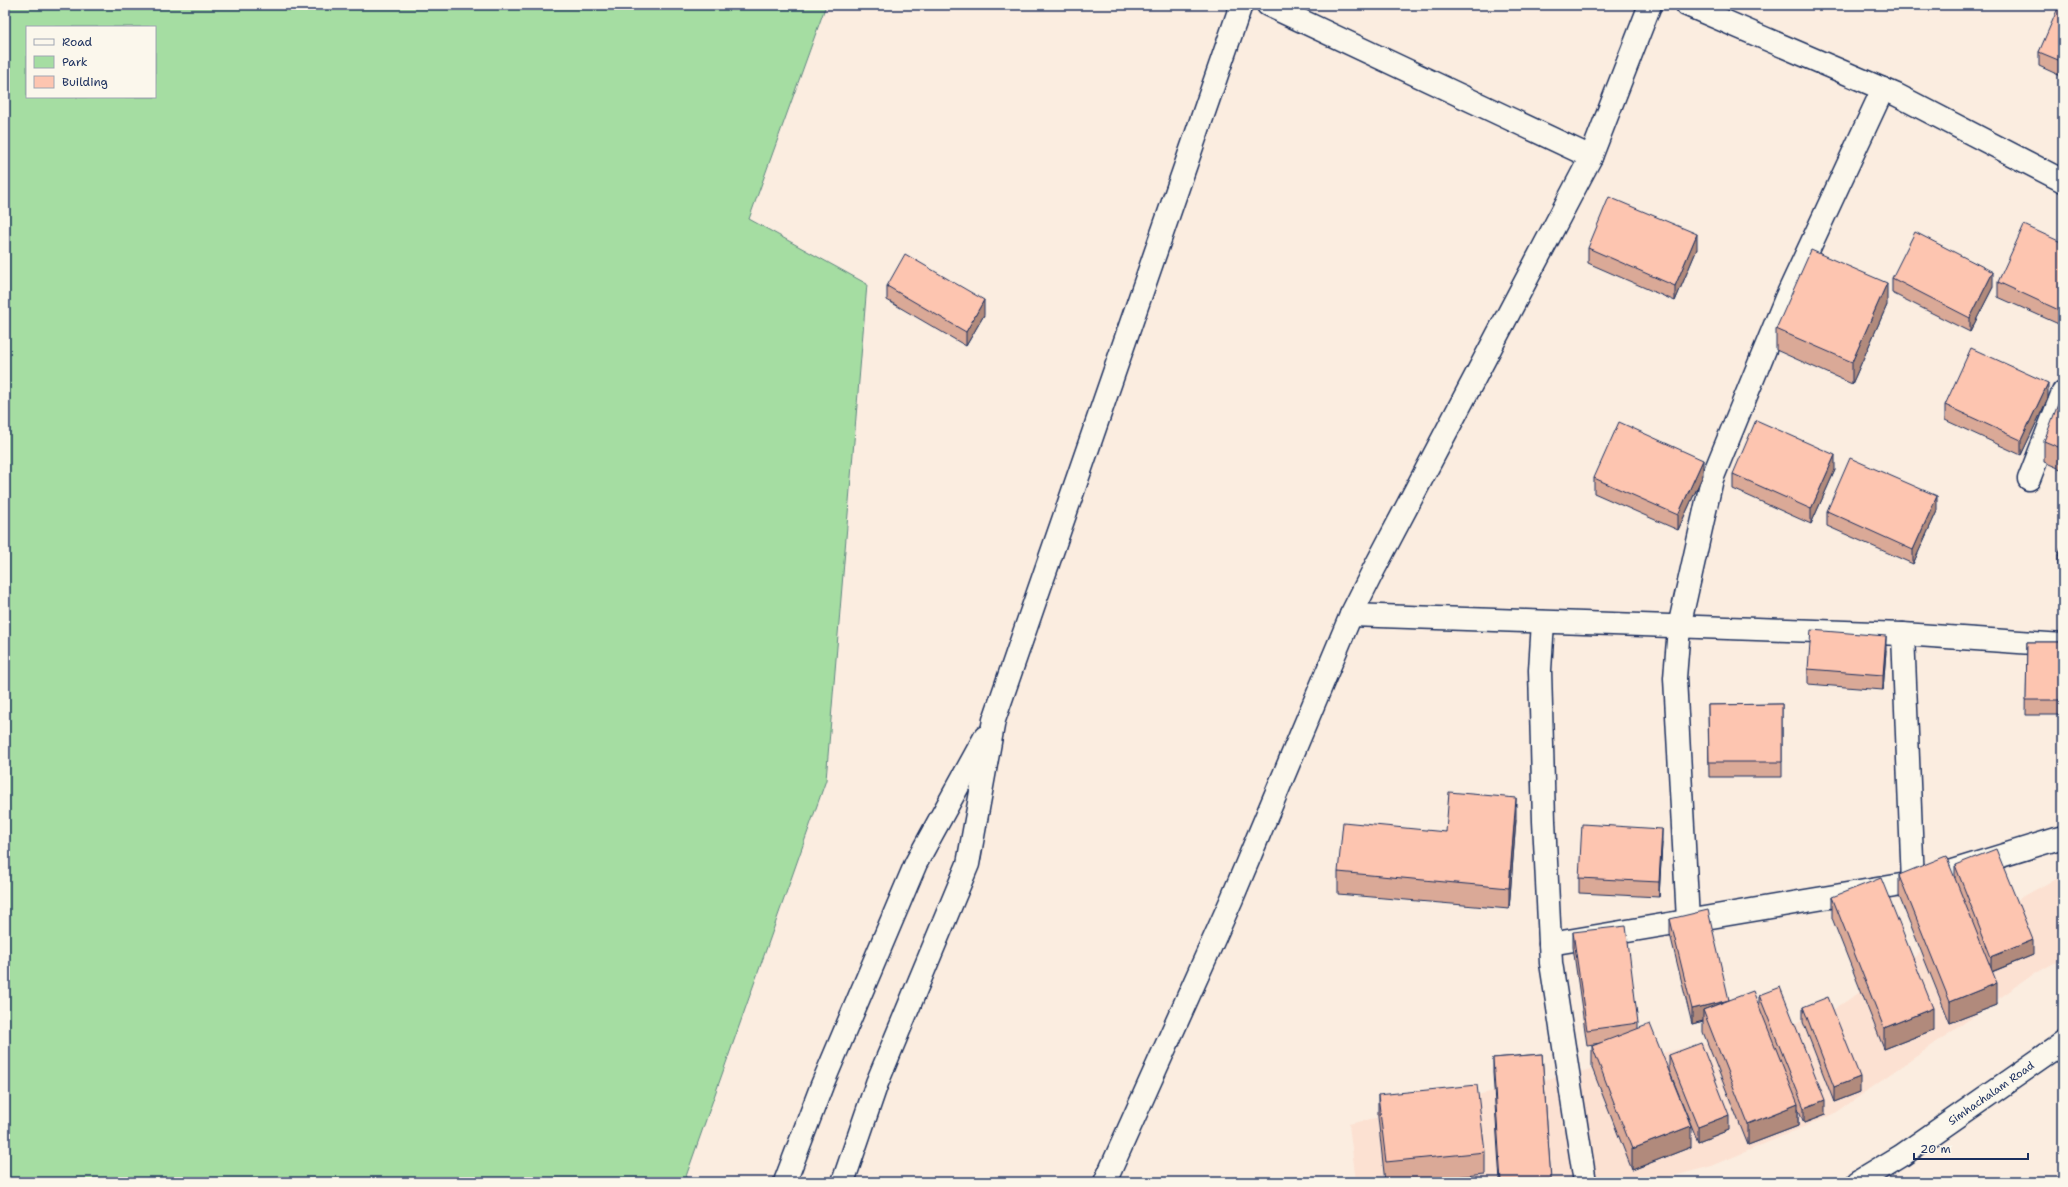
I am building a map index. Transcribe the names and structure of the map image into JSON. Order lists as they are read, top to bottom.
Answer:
{
  "streets": {
    "street": ["Simhachalam Road"]
  },
  "legend": ["Road", "Park", "Building"],
  "scale_bar": "20 m"
}
